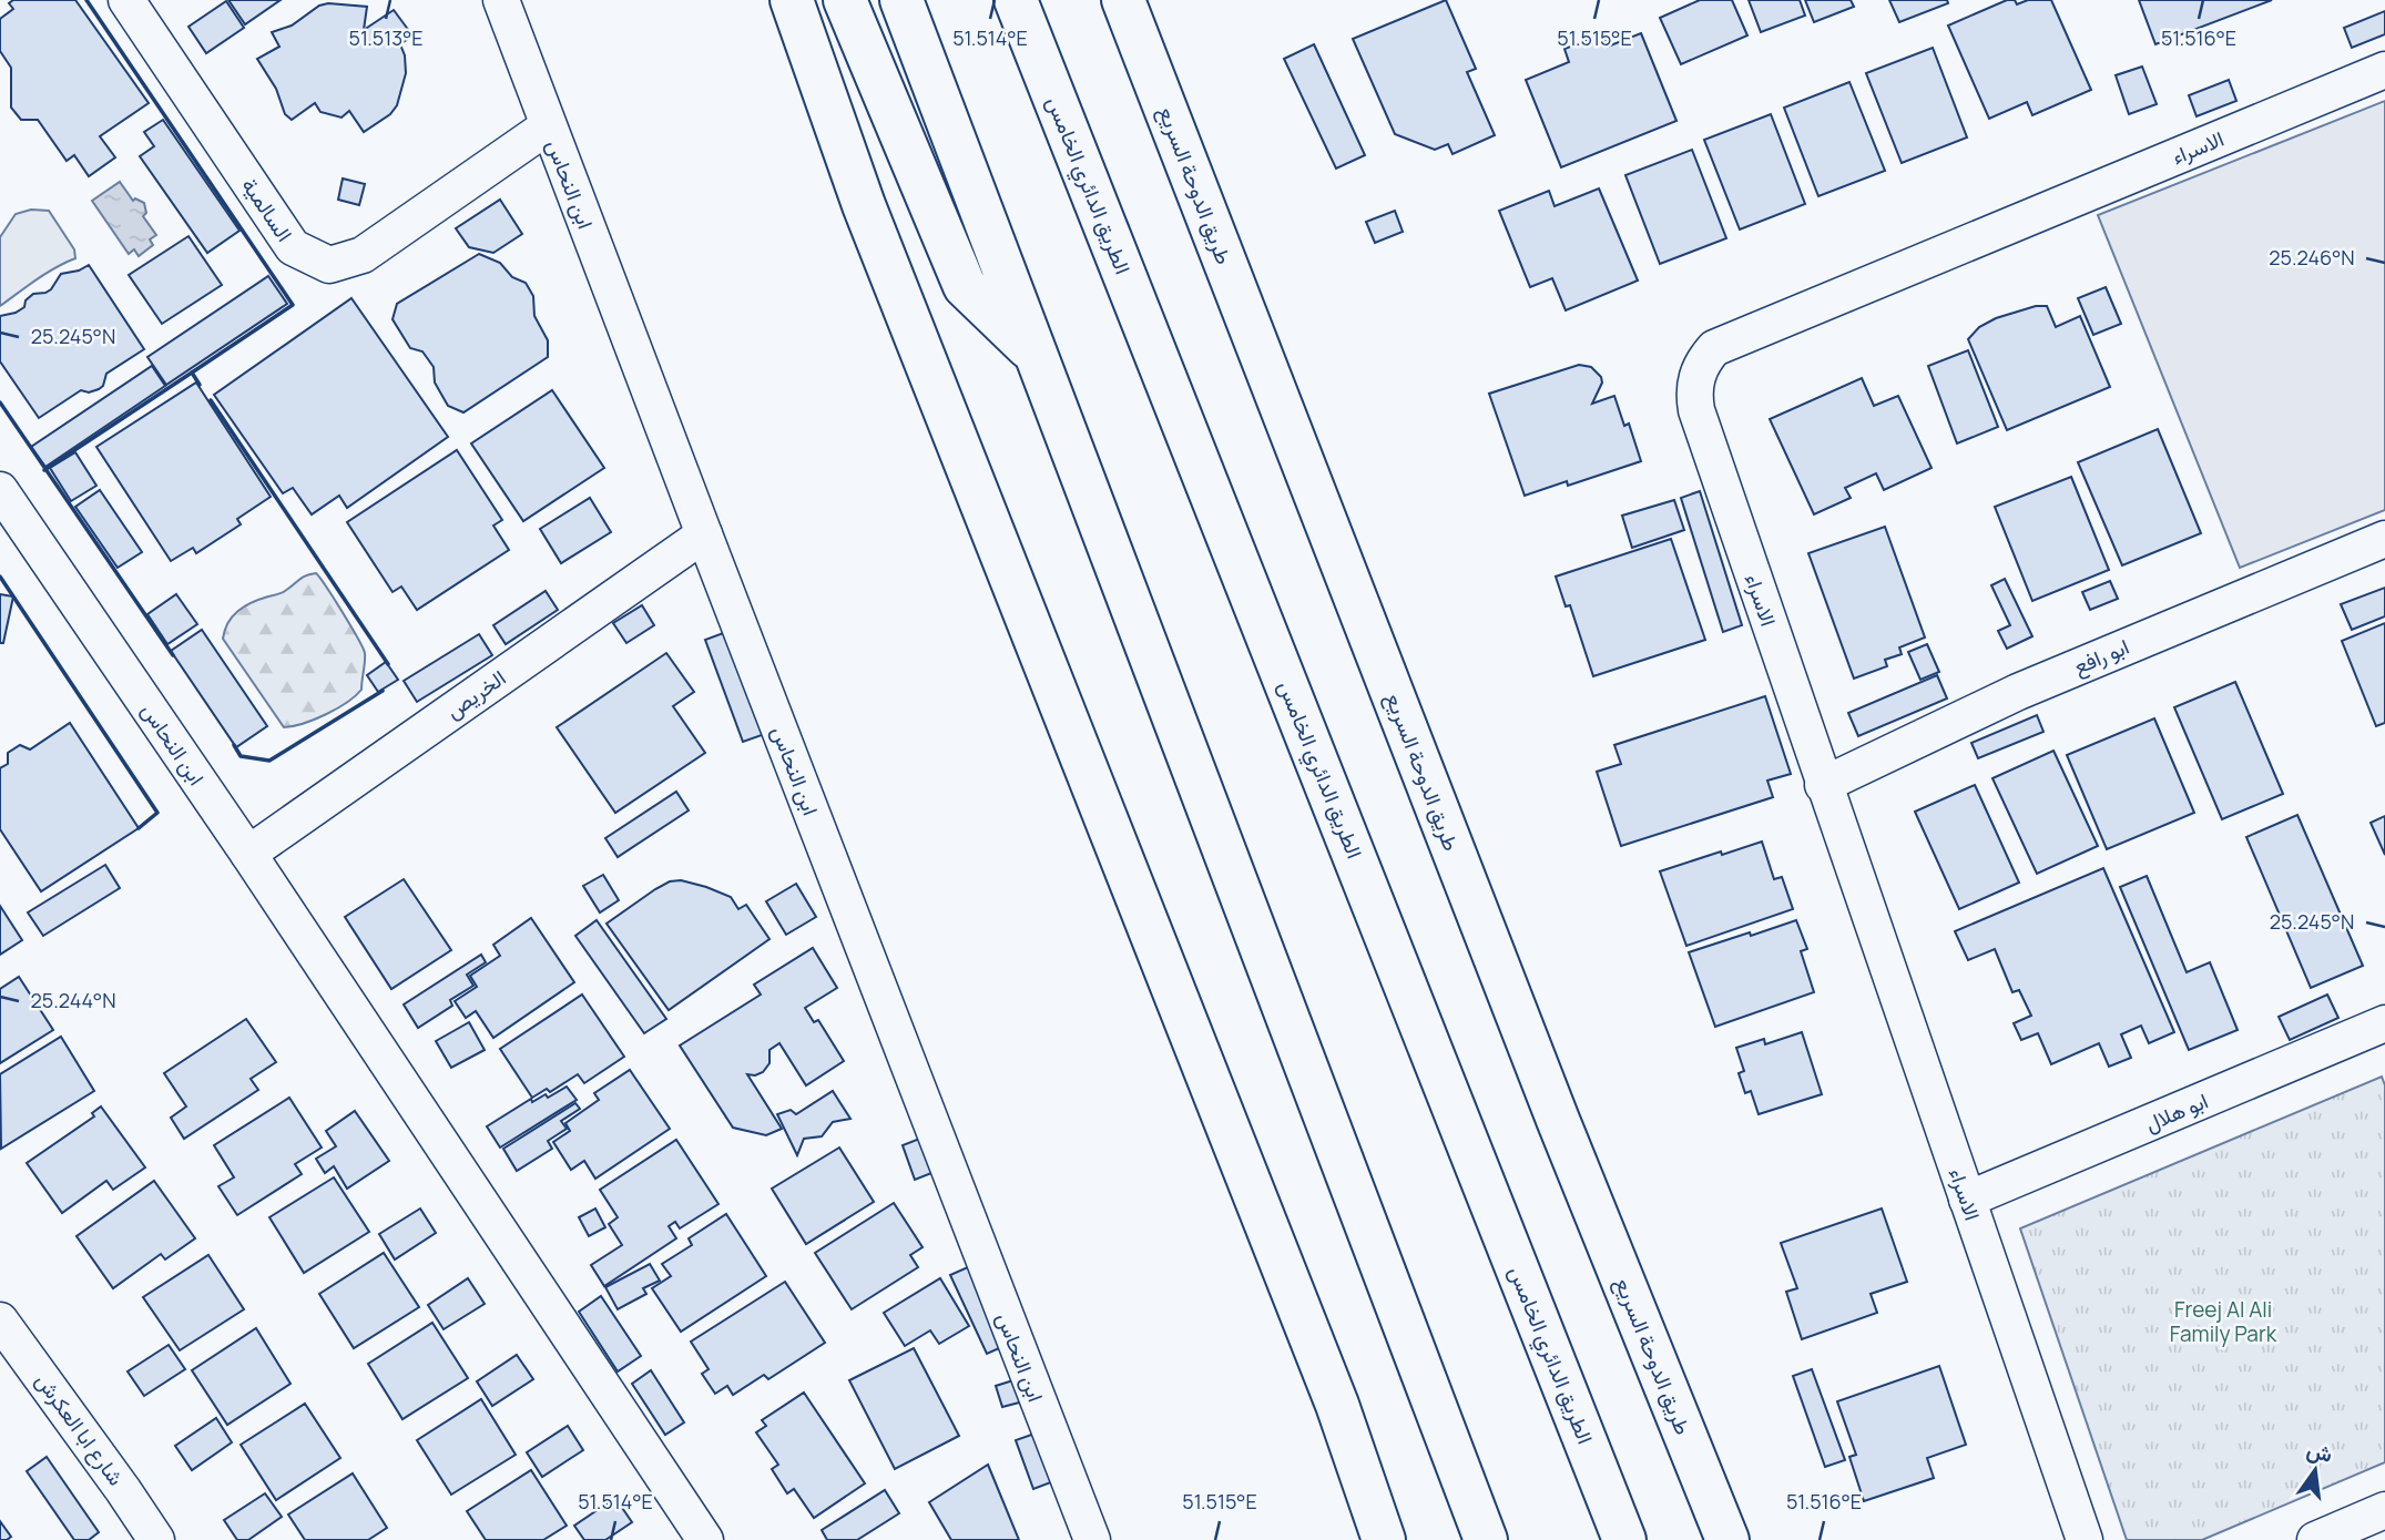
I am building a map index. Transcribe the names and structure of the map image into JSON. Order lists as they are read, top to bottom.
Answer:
{
  "streets": {
    "main road": ["الطريق الدائري الخامس", "طريق الدوحة السريع"],
    "street": [
      "الاسراء",
      "ابن النحاس",
      "السالمية",
      "ابو رافع",
      "الخريص",
      "ابو هلال",
      "شارع ابا العكرش"
    ]
  },
  "crossings": [
    ["الاسراء", "ابو رافع"],
    ["الاسراء", "ابو هلال"],
    ["ابن النحاس", "السالمية"],
    ["ابن النحاس", "الخريص"]
  ],
  "parks": ["Freej Al Ali Family Park"],
  "north": "top",
  "coordinates": [
    "51.513°E",
    "51.514°E",
    "51.515°E",
    "51.516°E",
    "25.246°N",
    "25.245°N",
    "25.244°N"
  ]
}
